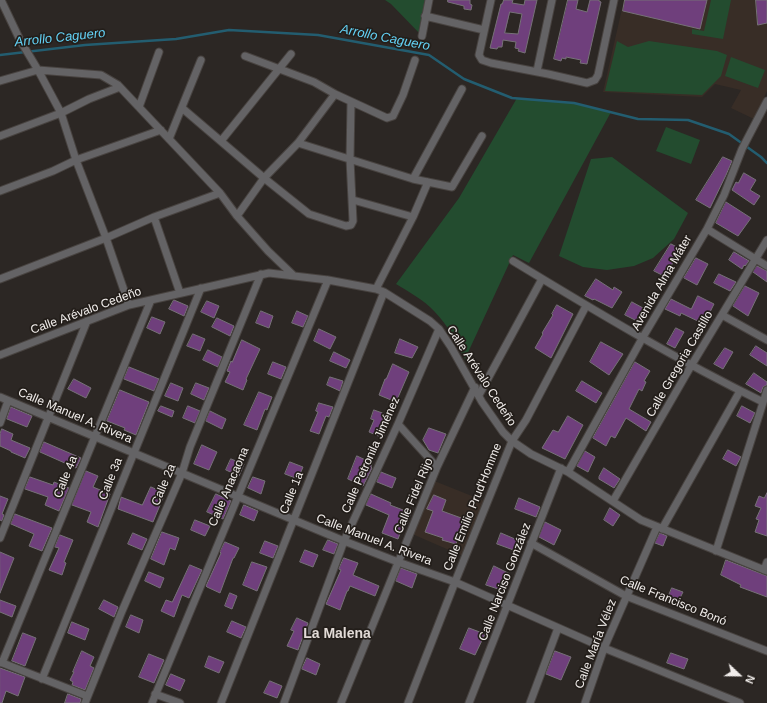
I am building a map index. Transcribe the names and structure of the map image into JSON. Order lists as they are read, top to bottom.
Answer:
{
  "streets": {
    "street": [
      "Avenida Alma Máter",
      "Calle Arévalo Cedeño",
      "Calle Gregoria Castillo",
      "Calle Manuel A. Rivera",
      "Calle Petronila Jiménez",
      "Calle 4a",
      "Calle 3a",
      "Calle 2a",
      "Calle Anacaona",
      "Calle 1a",
      "Calle Fidel Rijo",
      "Calle Emilio Prud'Homme",
      "Calle Narciso González",
      "Calle Francisco Bonó",
      "Calle María Vélez"
    ]
  },
  "crossings": [
    ["Avenida Alma Máter", "Calle Arévalo Cedeño"],
    ["Calle Arévalo Cedeño", "Calle Gregoria Castillo"],
    ["Calle Arévalo Cedeño", "Calle Petronila Jiménez"],
    ["Calle Arévalo Cedeño", "Calle 4a"],
    ["Calle Arévalo Cedeño", "Calle 3a"],
    ["Calle Arévalo Cedeño", "Calle 2a"],
    ["Calle Arévalo Cedeño", "Calle Anacaona"],
    ["Calle Arévalo Cedeño", "Calle 1a"],
    ["Calle Arévalo Cedeño", "Calle Fidel Rijo"],
    ["Calle Arévalo Cedeño", "Calle Emilio Prud'Homme"],
    ["Calle Arévalo Cedeño", "Calle Narciso González"],
    ["Calle Arévalo Cedeño", "Calle María Vélez"],
    ["Calle Manuel A. Rivera", "Calle Petronila Jiménez"],
    ["Calle Manuel A. Rivera", "Calle 4a"],
    ["Calle Manuel A. Rivera", "Calle 3a"],
    ["Calle Manuel A. Rivera", "Calle 2a"],
    ["Calle Manuel A. Rivera", "Calle Anacaona"],
    ["Calle Manuel A. Rivera", "Calle 1a"],
    ["Calle Manuel A. Rivera", "Calle Fidel Rijo"],
    ["Calle Manuel A. Rivera", "Calle Emilio Prud'Homme"],
    ["Calle Manuel A. Rivera", "Calle Narciso González"],
    ["Calle Manuel A. Rivera", "Calle María Vélez"],
    ["Calle Narciso González", "Calle Francisco Bonó"],
    ["Calle Francisco Bonó", "Calle María Vélez"]
  ],
  "districts": ["La Malena"],
  "water": ["Arrollo Caguero"],
  "north": "right"
}
